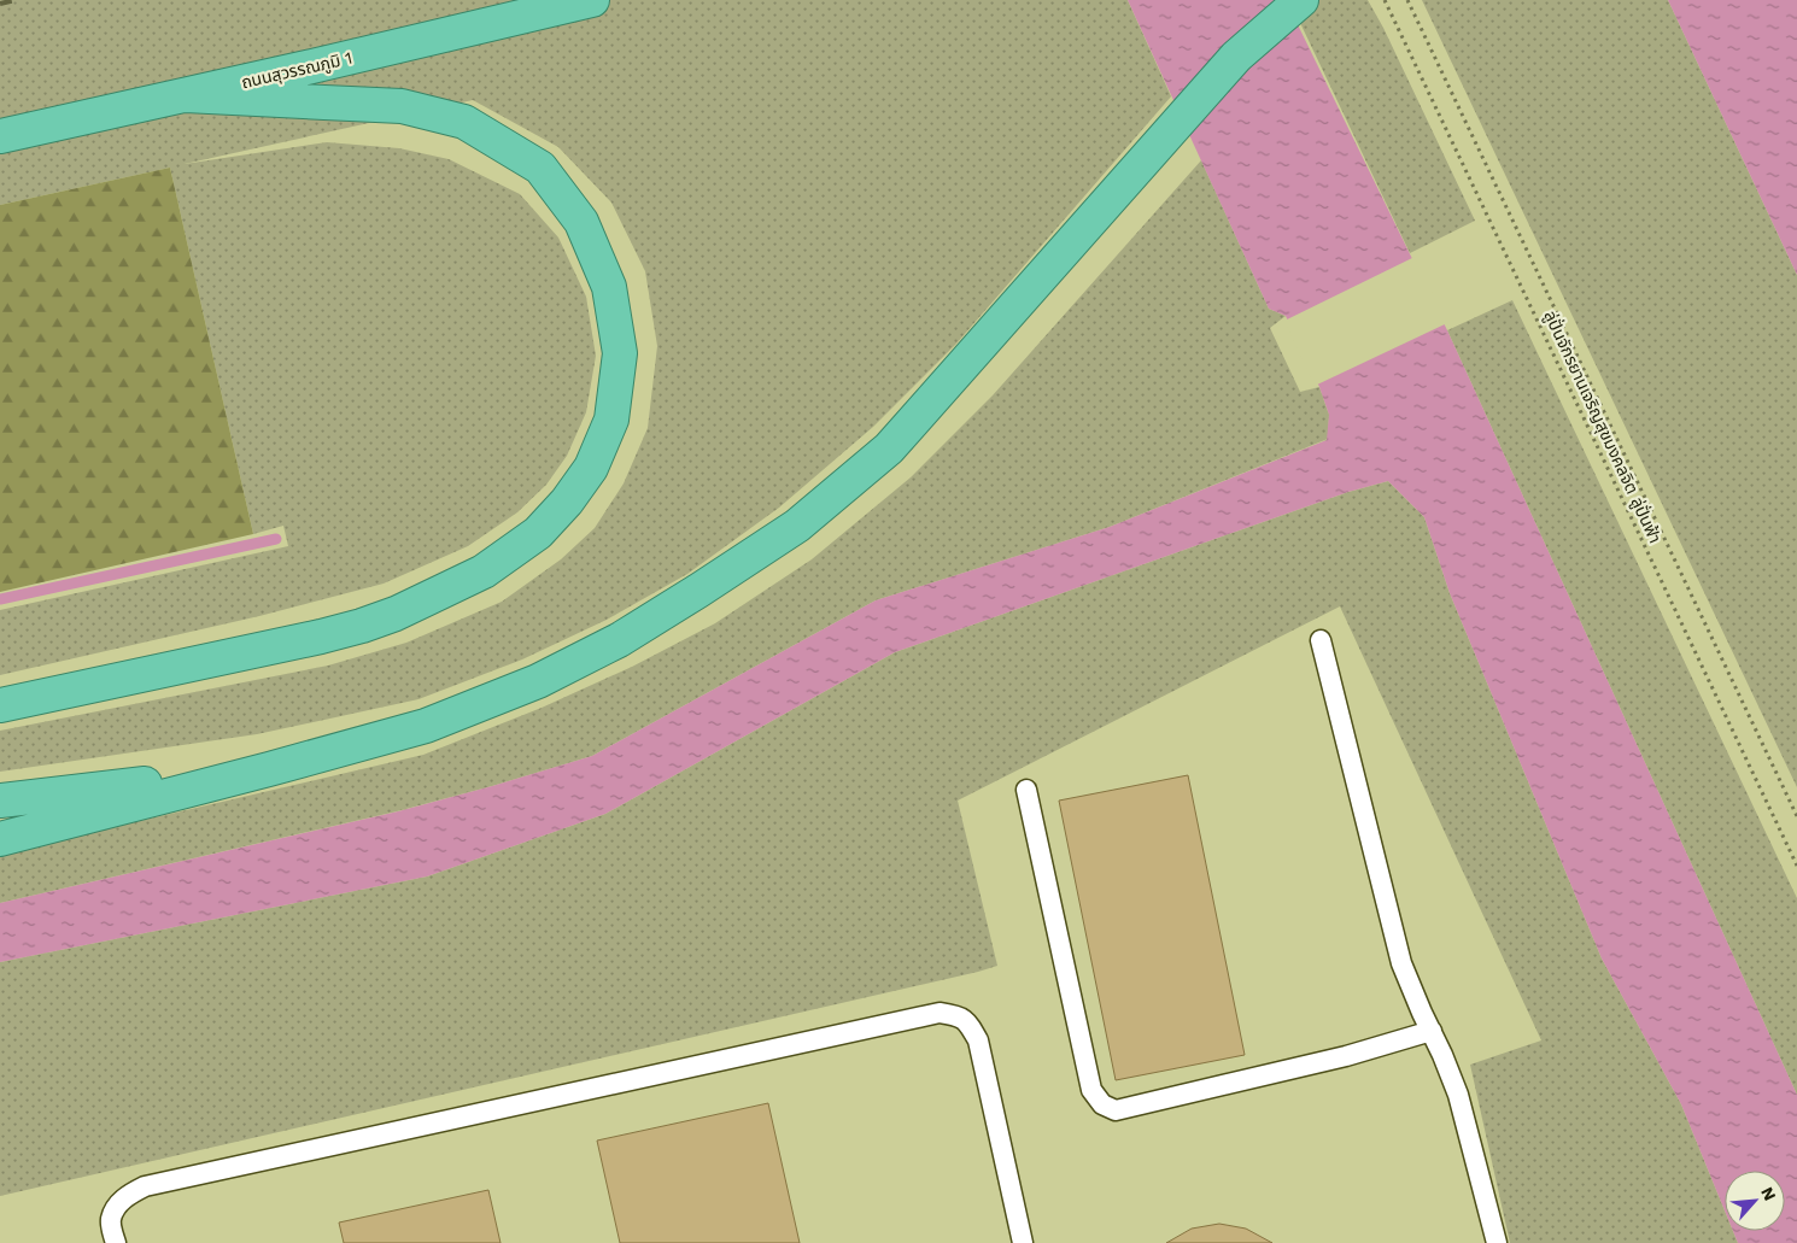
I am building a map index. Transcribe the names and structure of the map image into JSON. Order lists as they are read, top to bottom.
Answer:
{
  "streets": {
    "highway": ["ถนนสุวรรณภูมิ 1"],
    "path": ["ลู่ปั่นจักรยานเจริญสุขมงคลจิต ลู่ปั่นฟ้า"]
  },
  "north": "top right"
}
